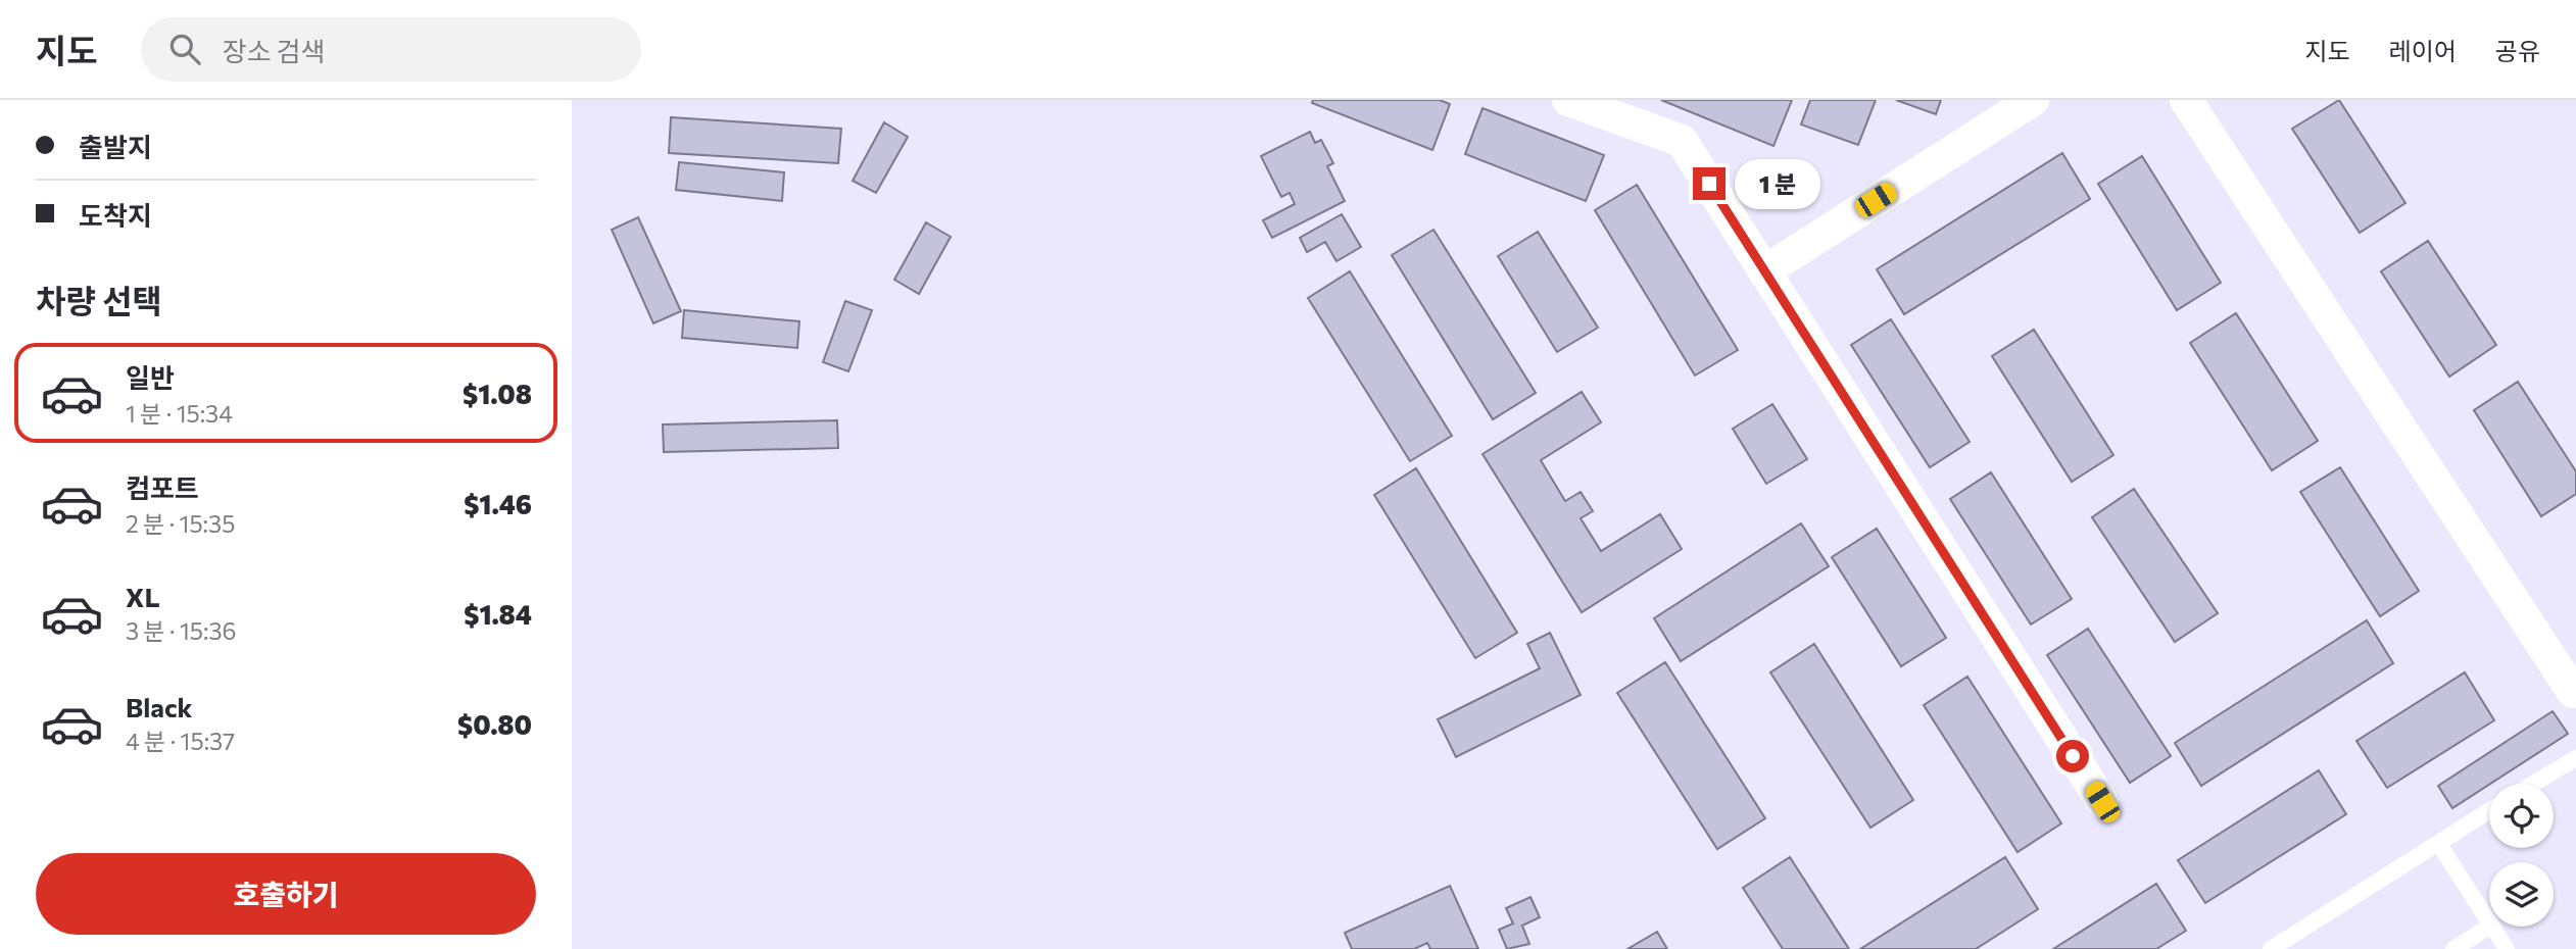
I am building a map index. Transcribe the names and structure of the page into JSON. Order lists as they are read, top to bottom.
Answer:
{
  "page": {
    "header": "지도",
    "search": "장소 검색",
    "nav": ["지도", "레이어", "공유"],
    "banner": ["출발지", "도착지"],
    "bubble": "1 분",
    "heading": "차량 선택",
    "list": [
      {
        "name": "일반",
        "note": "1 분 · 15:34",
        "value": "$1.08"
      },
      {
        "name": "컴포트",
        "note": "2 분 · 15:35",
        "value": "$1.46"
      },
      {
        "name": "XL",
        "note": "3 분 · 15:36",
        "value": "$1.84"
      },
      {
        "name": "Black",
        "note": "4 분 · 15:37",
        "value": "$0.80"
      }
    ],
    "buttons": "호출하기"
  }
}
